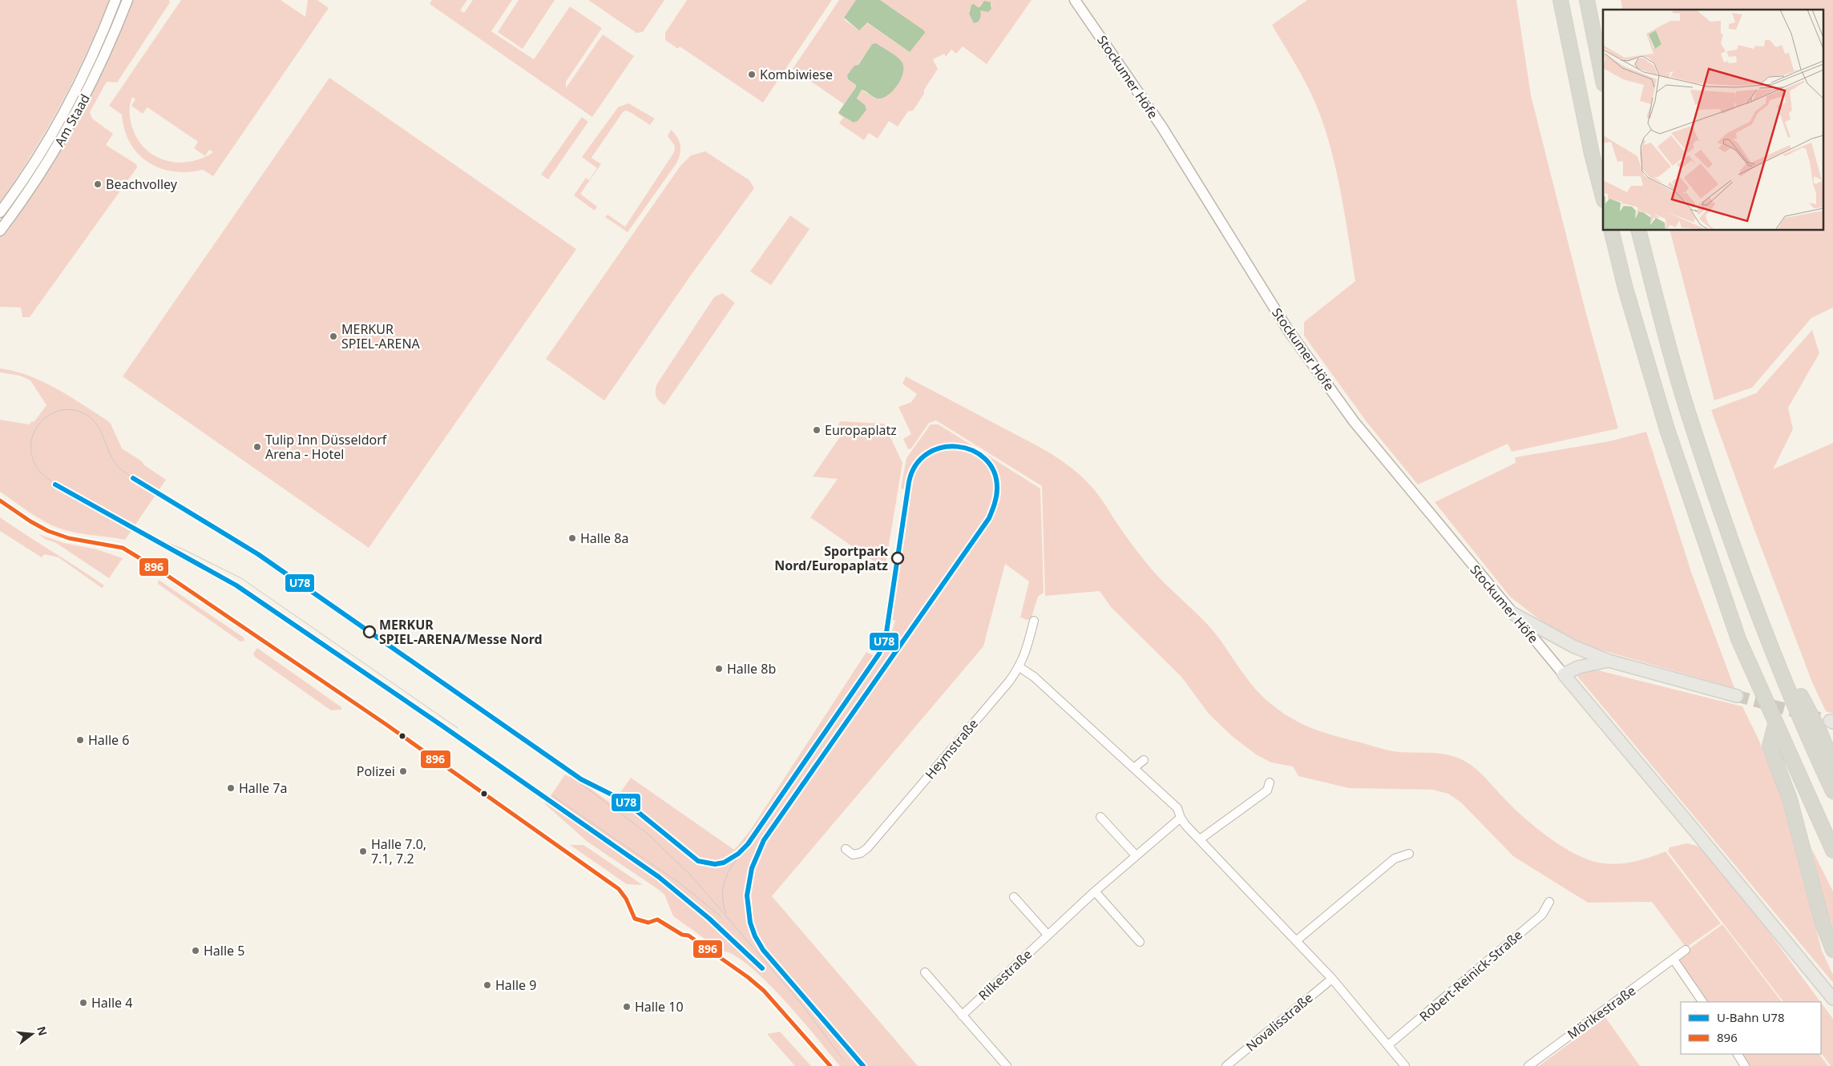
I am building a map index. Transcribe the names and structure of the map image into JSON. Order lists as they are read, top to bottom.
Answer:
{
  "streets": {
    "street": [
      "Stockumer Höfe",
      "Am Staad",
      "Heymstraße",
      "Rilkestraße",
      "Robert-Reinick-Straße",
      "Mörikestraße",
      "Novalisstraße"
    ]
  },
  "places": [
    "Kombiwiese",
    "Beachvolley",
    "MERKUR SPIEL-ARENA",
    "Europaplatz",
    "Tulip Inn Düsseldorf Arena - Hotel",
    "Halle 8a",
    "Sportpark Nord/Europaplatz",
    "MERKUR SPIEL-ARENA/Messe Nord",
    "Halle 8b",
    "Halle 6",
    "Polizei",
    "Halle 7a",
    "Halle 7.0, 7.1, 7.2",
    "Halle 5",
    "Halle 9",
    "Halle 4",
    "Halle 10"
  ],
  "lines": ["metro line U78", "transit line 896"],
  "legend": ["U-Bahn U78", "896"],
  "north": "right"
}
